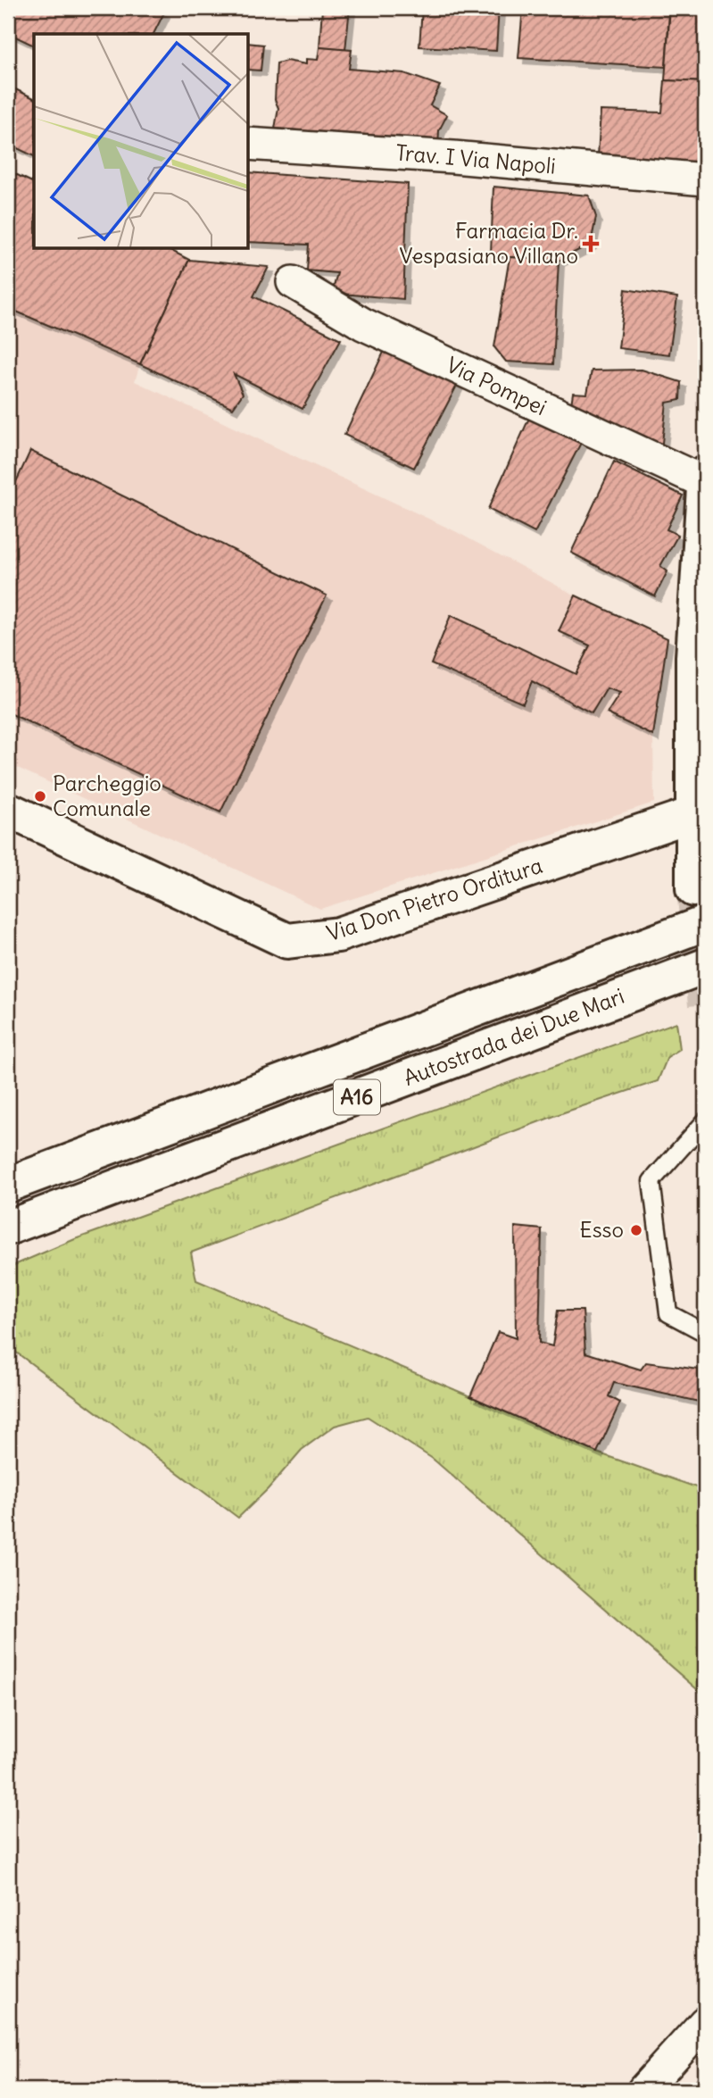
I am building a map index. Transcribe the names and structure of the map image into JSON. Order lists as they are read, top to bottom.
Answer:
{
  "streets": {
    "main road": ["Via Don Pietro Orditura", "Autostrada dei Due Mari", "A16"],
    "street": ["Trav. I Via Napoli", "Via Pompei"]
  },
  "places": {
    "health": ["Farmacia Dr. Vespasiano Villano"],
    "other": ["Parcheggio Comunale", "Esso"]
  }
}
